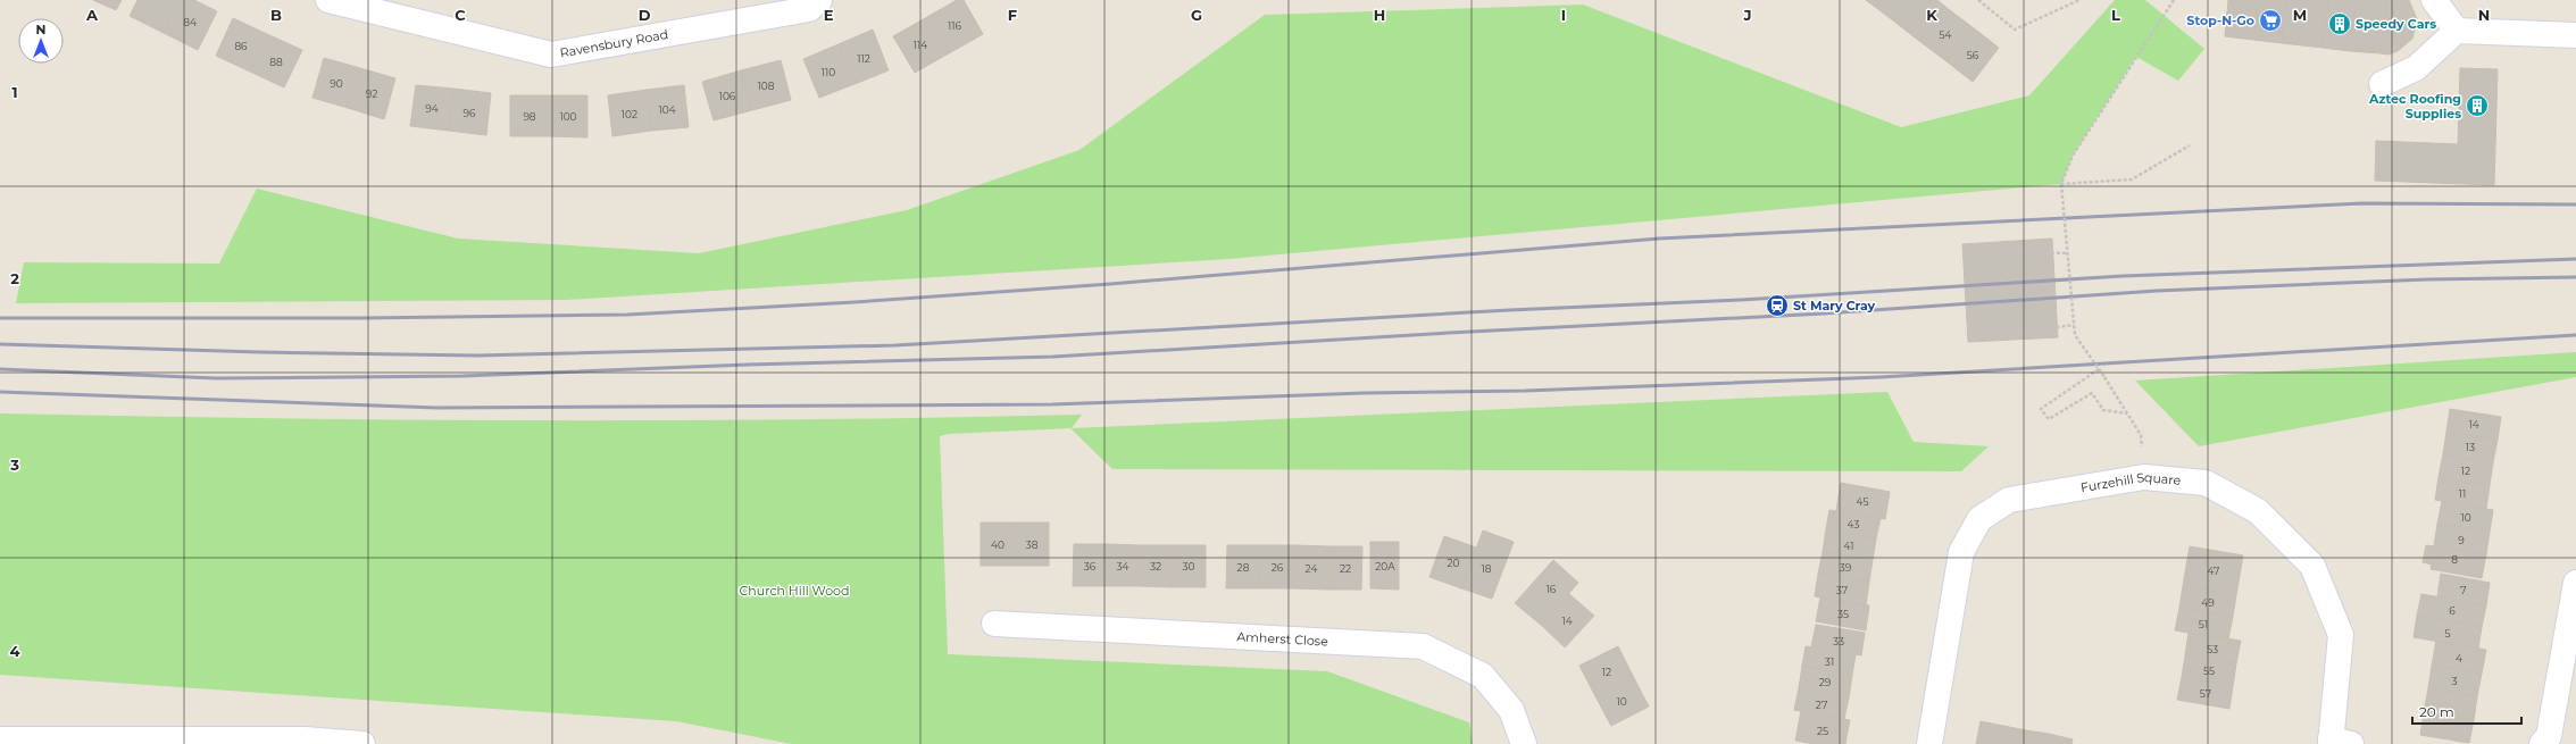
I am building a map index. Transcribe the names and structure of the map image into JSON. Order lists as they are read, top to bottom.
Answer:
{
  "streets": {
    "street": ["Ravensbury Road", "Furzehill Square", "Amherst Close"]
  },
  "parks": ["Church Hill Wood"],
  "places": {
    "supermarket": ["Stop-N-Go"],
    "building": ["Speedy Cars", "Aztec Roofing Supplies"],
    "station": ["St Mary Cray"]
  },
  "house_numbers": [
    "84",
    "116",
    "54",
    "114",
    "86",
    "56",
    "112",
    "88",
    "110",
    "90",
    "108",
    "92",
    "106",
    "94",
    "104",
    "96",
    "102",
    "98",
    "100",
    "14",
    "13",
    "12",
    "11",
    "45",
    "10",
    "43",
    "9",
    "40",
    "38",
    "41",
    "8",
    "20",
    "36",
    "34",
    "32",
    "30",
    "20A",
    "28",
    "26",
    "39",
    "24",
    "22",
    "18",
    "47",
    "16",
    "37",
    "7",
    "49",
    "6",
    "35",
    "14",
    "51",
    "5",
    "33",
    "53",
    "4",
    "31",
    "55",
    "12",
    "3",
    "29",
    "57",
    "10",
    "27",
    "25"
  ],
  "scale_bar": "20 m",
  "north": "top",
  "grid": {
    "columns": [
      "A",
      "B",
      "C",
      "D",
      "E",
      "F",
      "G",
      "H",
      "I",
      "J",
      "K",
      "L",
      "M",
      "N"
    ],
    "rows": [
      "1",
      "2",
      "3",
      "4"
    ]
  }
}
